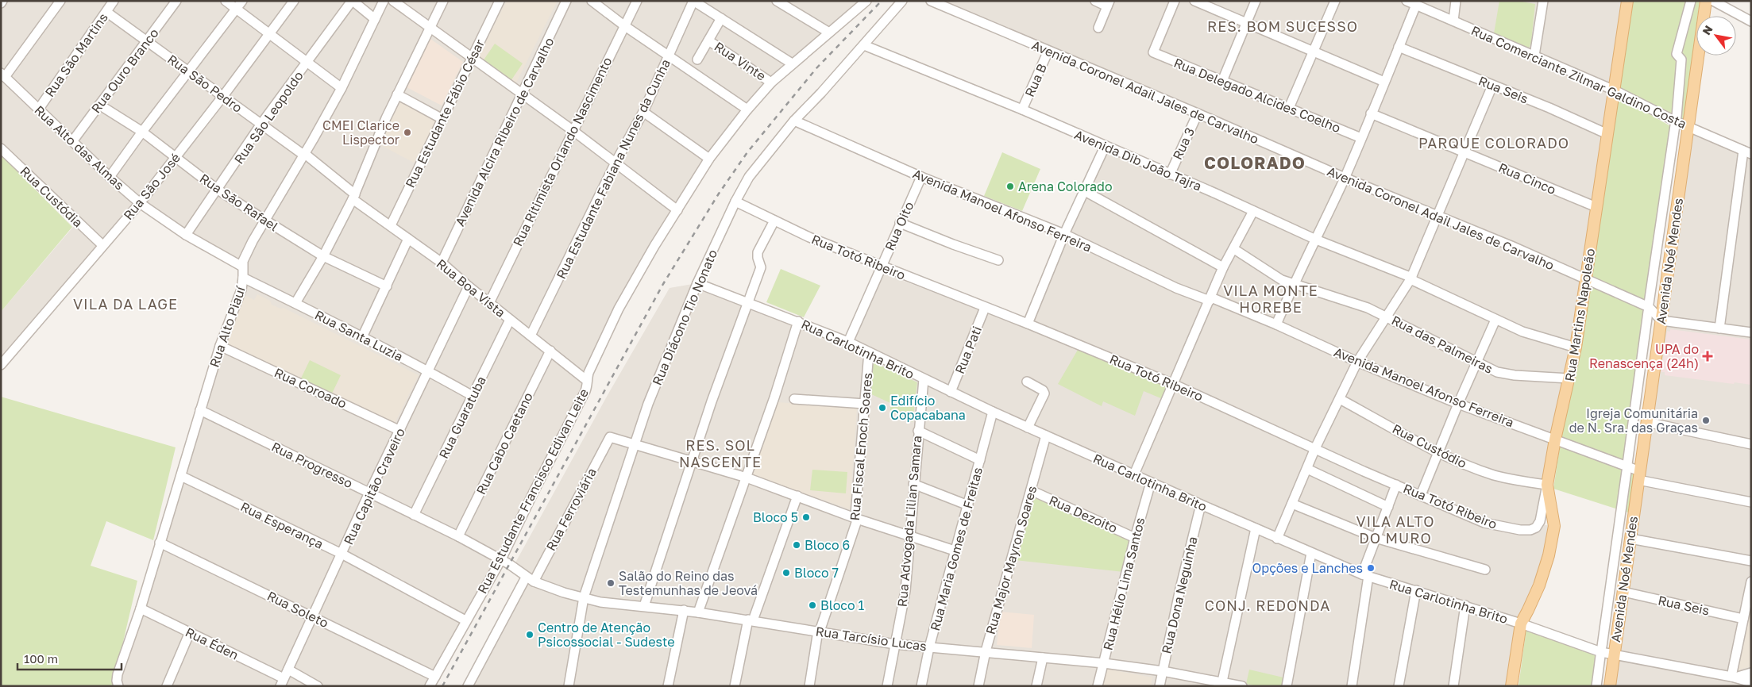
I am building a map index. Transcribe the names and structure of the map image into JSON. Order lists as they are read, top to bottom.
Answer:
{
  "streets": {
    "main road": ["Avenida Noé Mendes", "Rua Martins Napoleão"],
    "street": [
      "Rua São Martins",
      "Rua Vinte",
      "Rua Ouro Branco",
      "Rua Comerciante Zilmar Galdino Costa",
      "Rua B",
      "Rua São Pedro",
      "Rua Seis",
      "Avenida Coronel Adail Jales de Carvalho",
      "Rua Delegado Alcides Coelho",
      "Rua Estudante Fábio César",
      "Rua São Leopoldo",
      "Avenida Alcira Ribeiro de Carvalho",
      "Rua 3",
      "Rua Alto das Almas",
      "Rua Ritimista Orlando Nascimento",
      "Avenida Dib João Tajra",
      "Rua Estudante Fabiana Nunes da Cunha",
      "Rua Cinco",
      "Rua São José",
      "Rua Custódia",
      "Rua São Rafael",
      "Avenida Manoel Afonso Ferreira",
      "Rua Oito",
      "Rua Totó Ribeiro",
      "Rua Boa Vista",
      "Rua Diácono Tio Nonato",
      "Rua Alto Piauí",
      "Rua Santa Luzia",
      "Rua das Palmeiras",
      "Rua Carlotinha Brito",
      "Rua Pati",
      "Rua Coroado",
      "Rua Guaratuba",
      "Rua Cabo Caetano",
      "Rua Custódio",
      "Rua Fiscal Enoch Soares",
      "Rua Progresso",
      "Rua Capitão Craveiro",
      "Rua Estudante Francisco Edivan Leite",
      "Rua Ferroviária",
      "Rua Dezoito",
      "Rua Advogada Lilian Samara",
      "Rua Esperança",
      "Rua Maria Gomes de Freitas",
      "Rua Major Mayron Soares",
      "Rua Hélio Lima Santos",
      "Rua Dona Neguinha",
      "Rua Soleto",
      "Rua Tarcísio Lucas",
      "Rua Éden"
    ]
  },
  "crossings": [
    ["Rua São Martins", "Rua São Pedro"],
    ["Rua São Martins", "Rua Alto das Almas"],
    ["Rua Vinte", "Rua Estudante Francisco Edivan Leite"],
    ["Rua Ouro Branco", "Rua São Pedro"],
    ["Rua Ouro Branco", "Rua Alto das Almas"],
    ["Rua Ouro Branco", "Rua São Rafael"],
    ["Rua Comerciante Zilmar Galdino Costa", "Avenida Noé Mendes"],
    ["Rua Comerciante Zilmar Galdino Costa", "Rua Martins Napoleão"],
    ["Rua B", "Avenida Coronel Adail Jales de Carvalho"],
    ["Rua B", "Avenida Dib João Tajra"],
    ["Rua São Pedro", "Rua São Leopoldo"],
    ["Rua São Pedro", "Rua São José"],
    ["Rua São Pedro", "Rua Boa Vista"],
    ["Rua São Pedro", "Rua Alto Piauí"],
    ["Rua Seis", "Avenida Noé Mendes"],
    ["Rua Seis", "Rua Martins Napoleão"],
    ["Avenida Coronel Adail Jales de Carvalho", "Rua 3"],
    ["Avenida Coronel Adail Jales de Carvalho", "Avenida Noé Mendes"],
    ["Avenida Coronel Adail Jales de Carvalho", "Rua Martins Napoleão"],
    ["Rua Estudante Fábio César", "Rua Boa Vista"],
    ["Rua São Leopoldo", "Rua Alto das Almas"],
    ["Rua São Leopoldo", "Rua São Rafael"],
    ["Avenida Alcira Ribeiro de Carvalho", "Rua Boa Vista"],
    ["Rua 3", "Avenida Dib João Tajra"],
    ["Rua Alto das Almas", "Rua São José"],
    ["Rua Alto das Almas", "Rua Alto Piauí"],
    ["Rua Ritimista Orlando Nascimento", "Rua Boa Vista"],
    ["Avenida Dib João Tajra", "Rua Martins Napoleão"],
    ["Avenida Dib João Tajra", "Rua Diácono Tio Nonato"],
    ["Rua Estudante Fabiana Nunes da Cunha", "Rua Boa Vista"],
    ["Rua Cinco", "Rua Martins Napoleão"],
    ["Rua São José", "Rua Custódia"],
    ["Rua São José", "Rua São Rafael"],
    ["Rua São Rafael", "Rua Alto Piauí"],
    ["Avenida Manoel Afonso Ferreira", "Rua Oito"],
    ["Avenida Manoel Afonso Ferreira", "Avenida Noé Mendes"],
    ["Avenida Manoel Afonso Ferreira", "Rua Martins Napoleão"],
    ["Avenida Manoel Afonso Ferreira", "Rua Diácono Tio Nonato"],
    ["Rua Oito", "Rua Totó Ribeiro"],
    ["Rua Oito", "Rua Carlotinha Brito"],
    ["Rua Totó Ribeiro", "Rua Martins Napoleão"],
    ["Rua Totó Ribeiro", "Rua Diácono Tio Nonato"],
    ["Rua Totó Ribeiro", "Rua Pati"],
    ["Rua Totó Ribeiro", "Rua Custódio"],
    ["Avenida Noé Mendes", "Rua Carlotinha Brito"],
    ["Rua Boa Vista", "Rua Alto Piauí"],
    ["Rua Boa Vista", "Rua Guaratuba"],
    ["Rua Boa Vista", "Rua Cabo Caetano"],
    ["Rua Boa Vista", "Rua Capitão Craveiro"],
    ["Rua Boa Vista", "Rua Estudante Francisco Edivan Leite"],
    ["Rua Martins Napoleão", "Rua das Palmeiras"],
    ["Rua Martins Napoleão", "Rua Carlotinha Brito"],
    ["Rua Martins Napoleão", "Rua Custódio"],
    ["Rua Diácono Tio Nonato", "Rua Carlotinha Brito"],
    ["Rua Diácono Tio Nonato", "Rua Ferroviária"],
    ["Rua Diácono Tio Nonato", "Rua Tarcísio Lucas"],
    ["Rua Alto Piauí", "Rua Santa Luzia"],
    ["Rua Alto Piauí", "Rua Coroado"],
    ["Rua Alto Piauí", "Rua Progresso"],
    ["Rua Alto Piauí", "Rua Esperança"],
    ["Rua Alto Piauí", "Rua Soleto"],
    ["Rua Alto Piauí", "Rua Éden"],
    ["Rua Santa Luzia", "Rua Guaratuba"],
    ["Rua Santa Luzia", "Rua Capitão Craveiro"],
    ["Rua Carlotinha Brito", "Rua Pati"],
    ["Rua Carlotinha Brito", "Rua Fiscal Enoch Soares"],
    ["Rua Carlotinha Brito", "Rua Advogada Lilian Samara"],
    ["Rua Carlotinha Brito", "Rua Maria Gomes de Freitas"],
    ["Rua Carlotinha Brito", "Rua Major Mayron Soares"],
    ["Rua Carlotinha Brito", "Rua Hélio Lima Santos"],
    ["Rua Carlotinha Brito", "Rua Dona Neguinha"],
    ["Rua Coroado", "Rua Capitão Craveiro"],
    ["Rua Guaratuba", "Rua Progresso"],
    ["Rua Cabo Caetano", "Rua Progresso"],
    ["Rua Fiscal Enoch Soares", "Rua Tarcísio Lucas"],
    ["Rua Progresso", "Rua Capitão Craveiro"],
    ["Rua Progresso", "Rua Estudante Francisco Edivan Leite"],
    ["Rua Progresso", "Rua Tarcísio Lucas"],
    ["Rua Capitão Craveiro", "Rua Esperança"],
    ["Rua Capitão Craveiro", "Rua Soleto"],
    ["Rua Capitão Craveiro", "Rua Éden"],
    ["Rua Estudante Francisco Edivan Leite", "Rua Esperança"],
    ["Rua Estudante Francisco Edivan Leite", "Rua Soleto"],
    ["Rua Estudante Francisco Edivan Leite", "Rua Tarcísio Lucas"],
    ["Rua Ferroviária", "Rua Tarcísio Lucas"],
    ["Rua Dezoito", "Rua Major Mayron Soares"],
    ["Rua Dezoito", "Rua Hélio Lima Santos"],
    ["Rua Advogada Lilian Samara", "Rua Tarcísio Lucas"],
    ["Rua Maria Gomes de Freitas", "Rua Tarcísio Lucas"],
    ["Rua Major Mayron Soares", "Rua Tarcísio Lucas"],
    ["Rua Hélio Lima Santos", "Rua Tarcísio Lucas"],
    ["Rua Dona Neguinha", "Rua Tarcísio Lucas"]
  ],
  "districts": [
    "RES. BOM SUCESSO",
    "PARQUE COLORADO",
    "COLORADO",
    "VILA MONTE HOREBE",
    "VILA DA LAGE",
    "RES. SOL NASCENTE",
    "VILA ALTO DO MURO",
    "CONJ. REDONDA"
  ],
  "places": {
    "other": [
      "CMEI Clarice Lispector",
      "Arena Colorado",
      "Edifício Copacabana",
      "Igreja Comunitária de N. Sra. das Graças",
      "Bloco 5",
      "Bloco 6",
      "Opções e Lanches",
      "Bloco 7",
      "Salão do Reino das Testemunhas de Jeová",
      "Bloco 1",
      "Centro de Atenção Psicossocial - Sudeste"
    ],
    "health": ["UPA do Renascença (24h)"]
  },
  "scale_bar": "100 m",
  "north": "top left"
}
